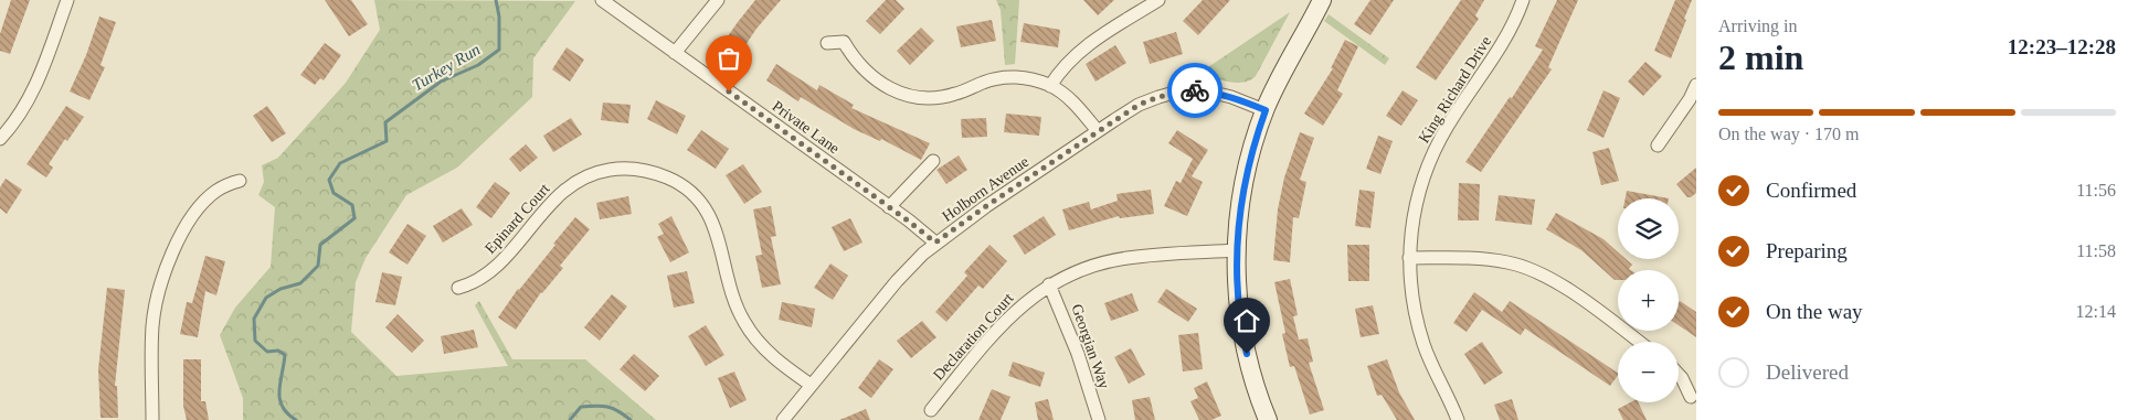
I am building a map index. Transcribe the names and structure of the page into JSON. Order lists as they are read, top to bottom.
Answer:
{
  "streets": {
    "street": [
      "King Richard Drive",
      "Private Lane",
      "Holborn Avenue",
      "Epinard Court",
      "Declaration Court",
      "Georgian Way"
    ]
  },
  "crossings": [
    ["Private Lane", "Holborn Avenue"],
    ["Holborn Avenue", "Epinard Court"],
    ["Declaration Court", "Georgian Way"]
  ],
  "water": ["Turkey Run"],
  "page": {
    "heading": ["2 min", "Arriving in", "12:23–12:28"],
    "bar": "On the way · 170 m",
    "list": [
      ["Confirmed", "11:56"],
      ["Preparing", "11:58"],
      ["On the way", "12:14"],
      "Delivered"
    ],
    "map_buttons": ["+", "−"]
  }
}
